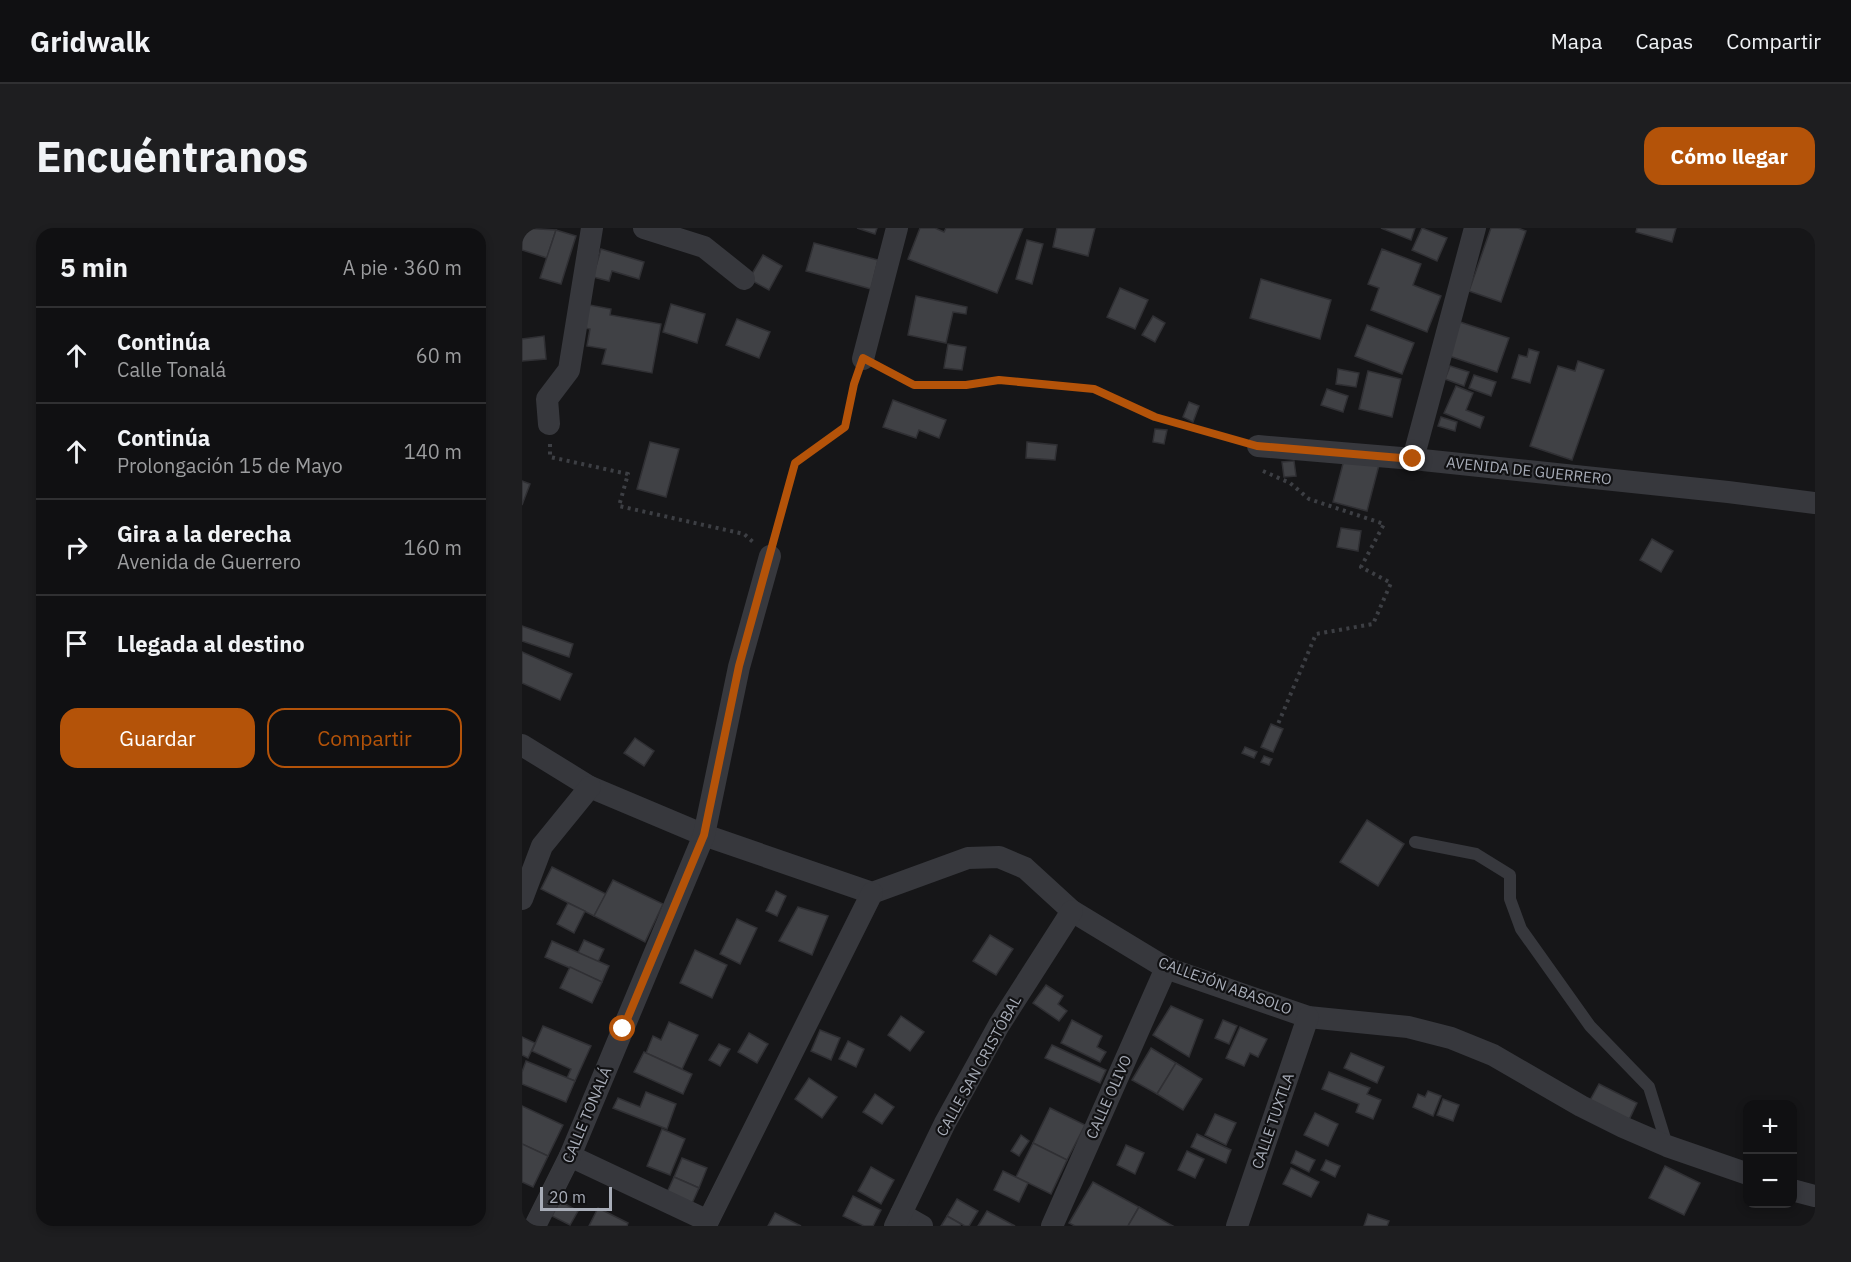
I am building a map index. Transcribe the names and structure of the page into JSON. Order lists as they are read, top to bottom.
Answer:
{
  "streets": {
    "street": [
      "AVENIDA DE GUERRERO",
      "CALLEJÓN ABASOLO",
      "CALLE SAN CRISTÓBAL",
      "CALLE OLIVO",
      "CALLE TONALÁ",
      "CALLE TUXTLA"
    ]
  },
  "crossings": [
    ["CALLEJÓN ABASOLO", "CALLE SAN CRISTÓBAL"],
    ["CALLEJÓN ABASOLO", "CALLE OLIVO"],
    ["CALLEJÓN ABASOLO", "CALLE TUXTLA"]
  ],
  "scale_bar": "20 m",
  "page": {
    "header": "Gridwalk",
    "nav": ["Mapa", "Capas", "Compartir"],
    "buttons": [
      "Cómo llegar",
      ["Guardar", "Compartir"]
    ],
    "title": "Encuéntranos",
    "heading": ["5 min", "A pie · 360 m"],
    "list": [
      ["Continúa", "Calle Tonalá", "60 m"],
      ["Continúa", "Prolongación 15 de Mayo", "140 m"],
      ["Gira a la derecha", "Avenida de Guerrero", "160 m"],
      "Llegada al destino"
    ],
    "map_buttons": ["+", "−"],
    "scale": "20 m"
  }
}
